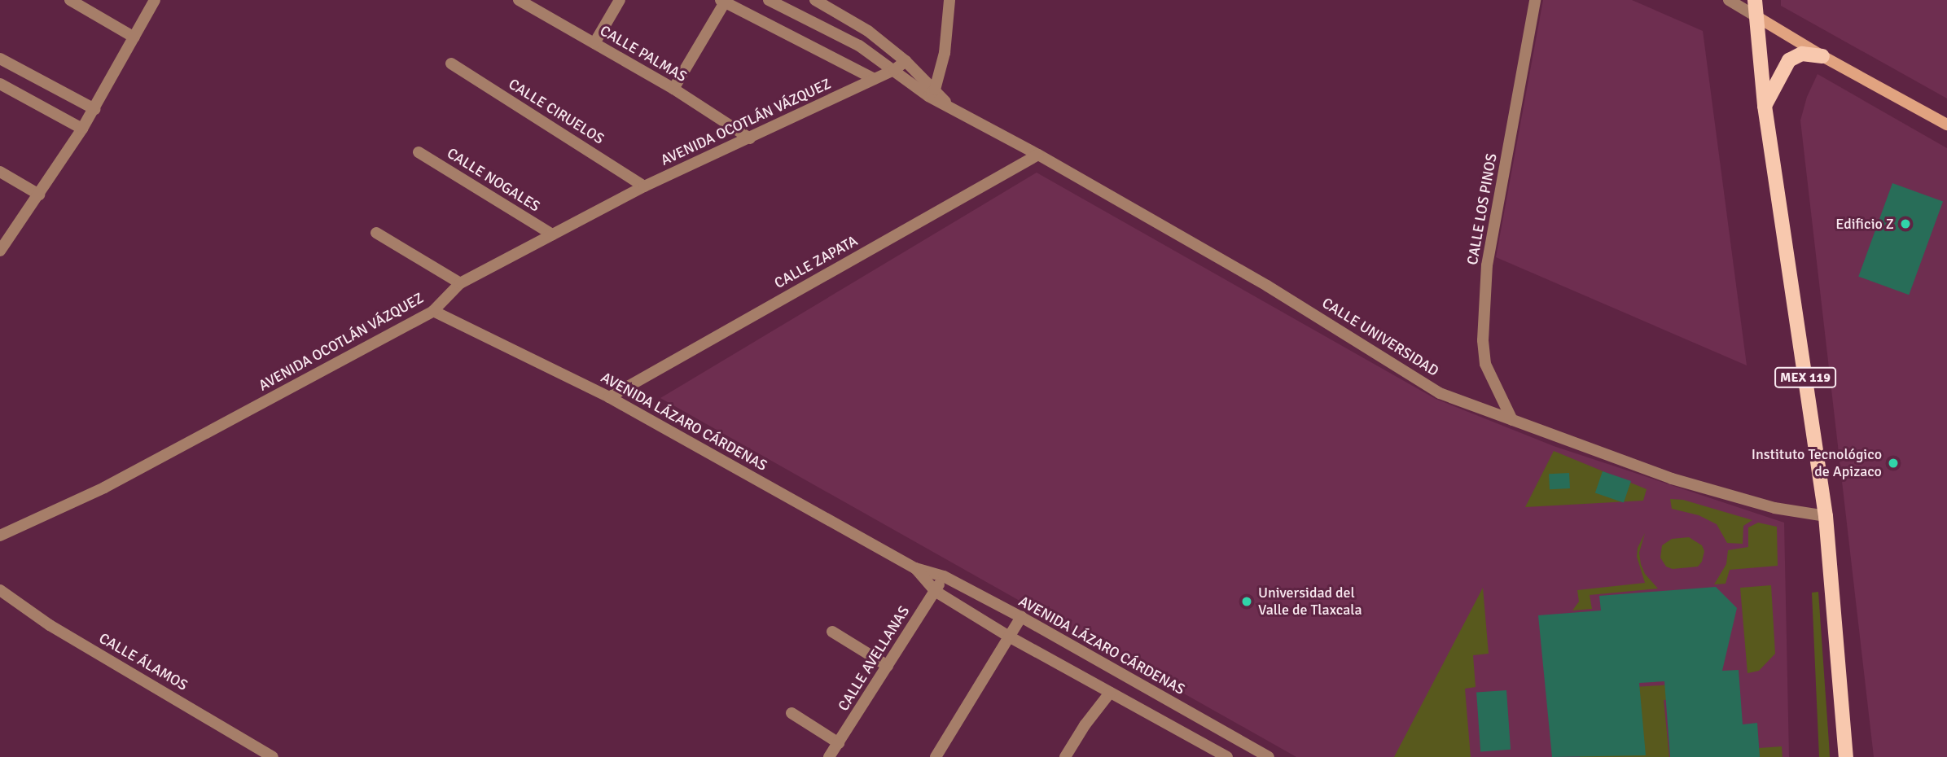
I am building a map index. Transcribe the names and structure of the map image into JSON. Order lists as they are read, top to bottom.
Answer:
{
  "streets": {
    "main road": ["MEX 119"],
    "street": [
      "CALLE PALMAS",
      "CALLE CIRUELOS",
      "AVENIDA OCOTLÁN VÁZQUEZ",
      "CALLE NOGALES",
      "CALLE LOS PINOS",
      "CALLE ZAPATA",
      "CALLE UNIVERSIDAD",
      "AVENIDA LÁZARO CÁRDENAS",
      "CALLE AVELLANAS",
      "CALLE ÁLAMOS"
    ]
  },
  "crossings": [
    ["CALLE PALMAS", "AVENIDA OCOTLÁN VÁZQUEZ"],
    ["CALLE CIRUELOS", "AVENIDA OCOTLÁN VÁZQUEZ"],
    ["AVENIDA OCOTLÁN VÁZQUEZ", "CALLE NOGALES"],
    ["AVENIDA OCOTLÁN VÁZQUEZ", "CALLE UNIVERSIDAD"],
    ["AVENIDA OCOTLÁN VÁZQUEZ", "AVENIDA LÁZARO CÁRDENAS"],
    ["CALLE LOS PINOS", "CALLE UNIVERSIDAD"],
    ["CALLE ZAPATA", "CALLE UNIVERSIDAD"],
    ["CALLE ZAPATA", "AVENIDA LÁZARO CÁRDENAS"],
    ["CALLE UNIVERSIDAD", "MEX 119"],
    ["AVENIDA LÁZARO CÁRDENAS", "CALLE AVELLANAS"]
  ],
  "places": ["Edificio Z", "Instituto Tecnológico de Apizaco", "Universidad del Valle de Tlaxcala"]
}
